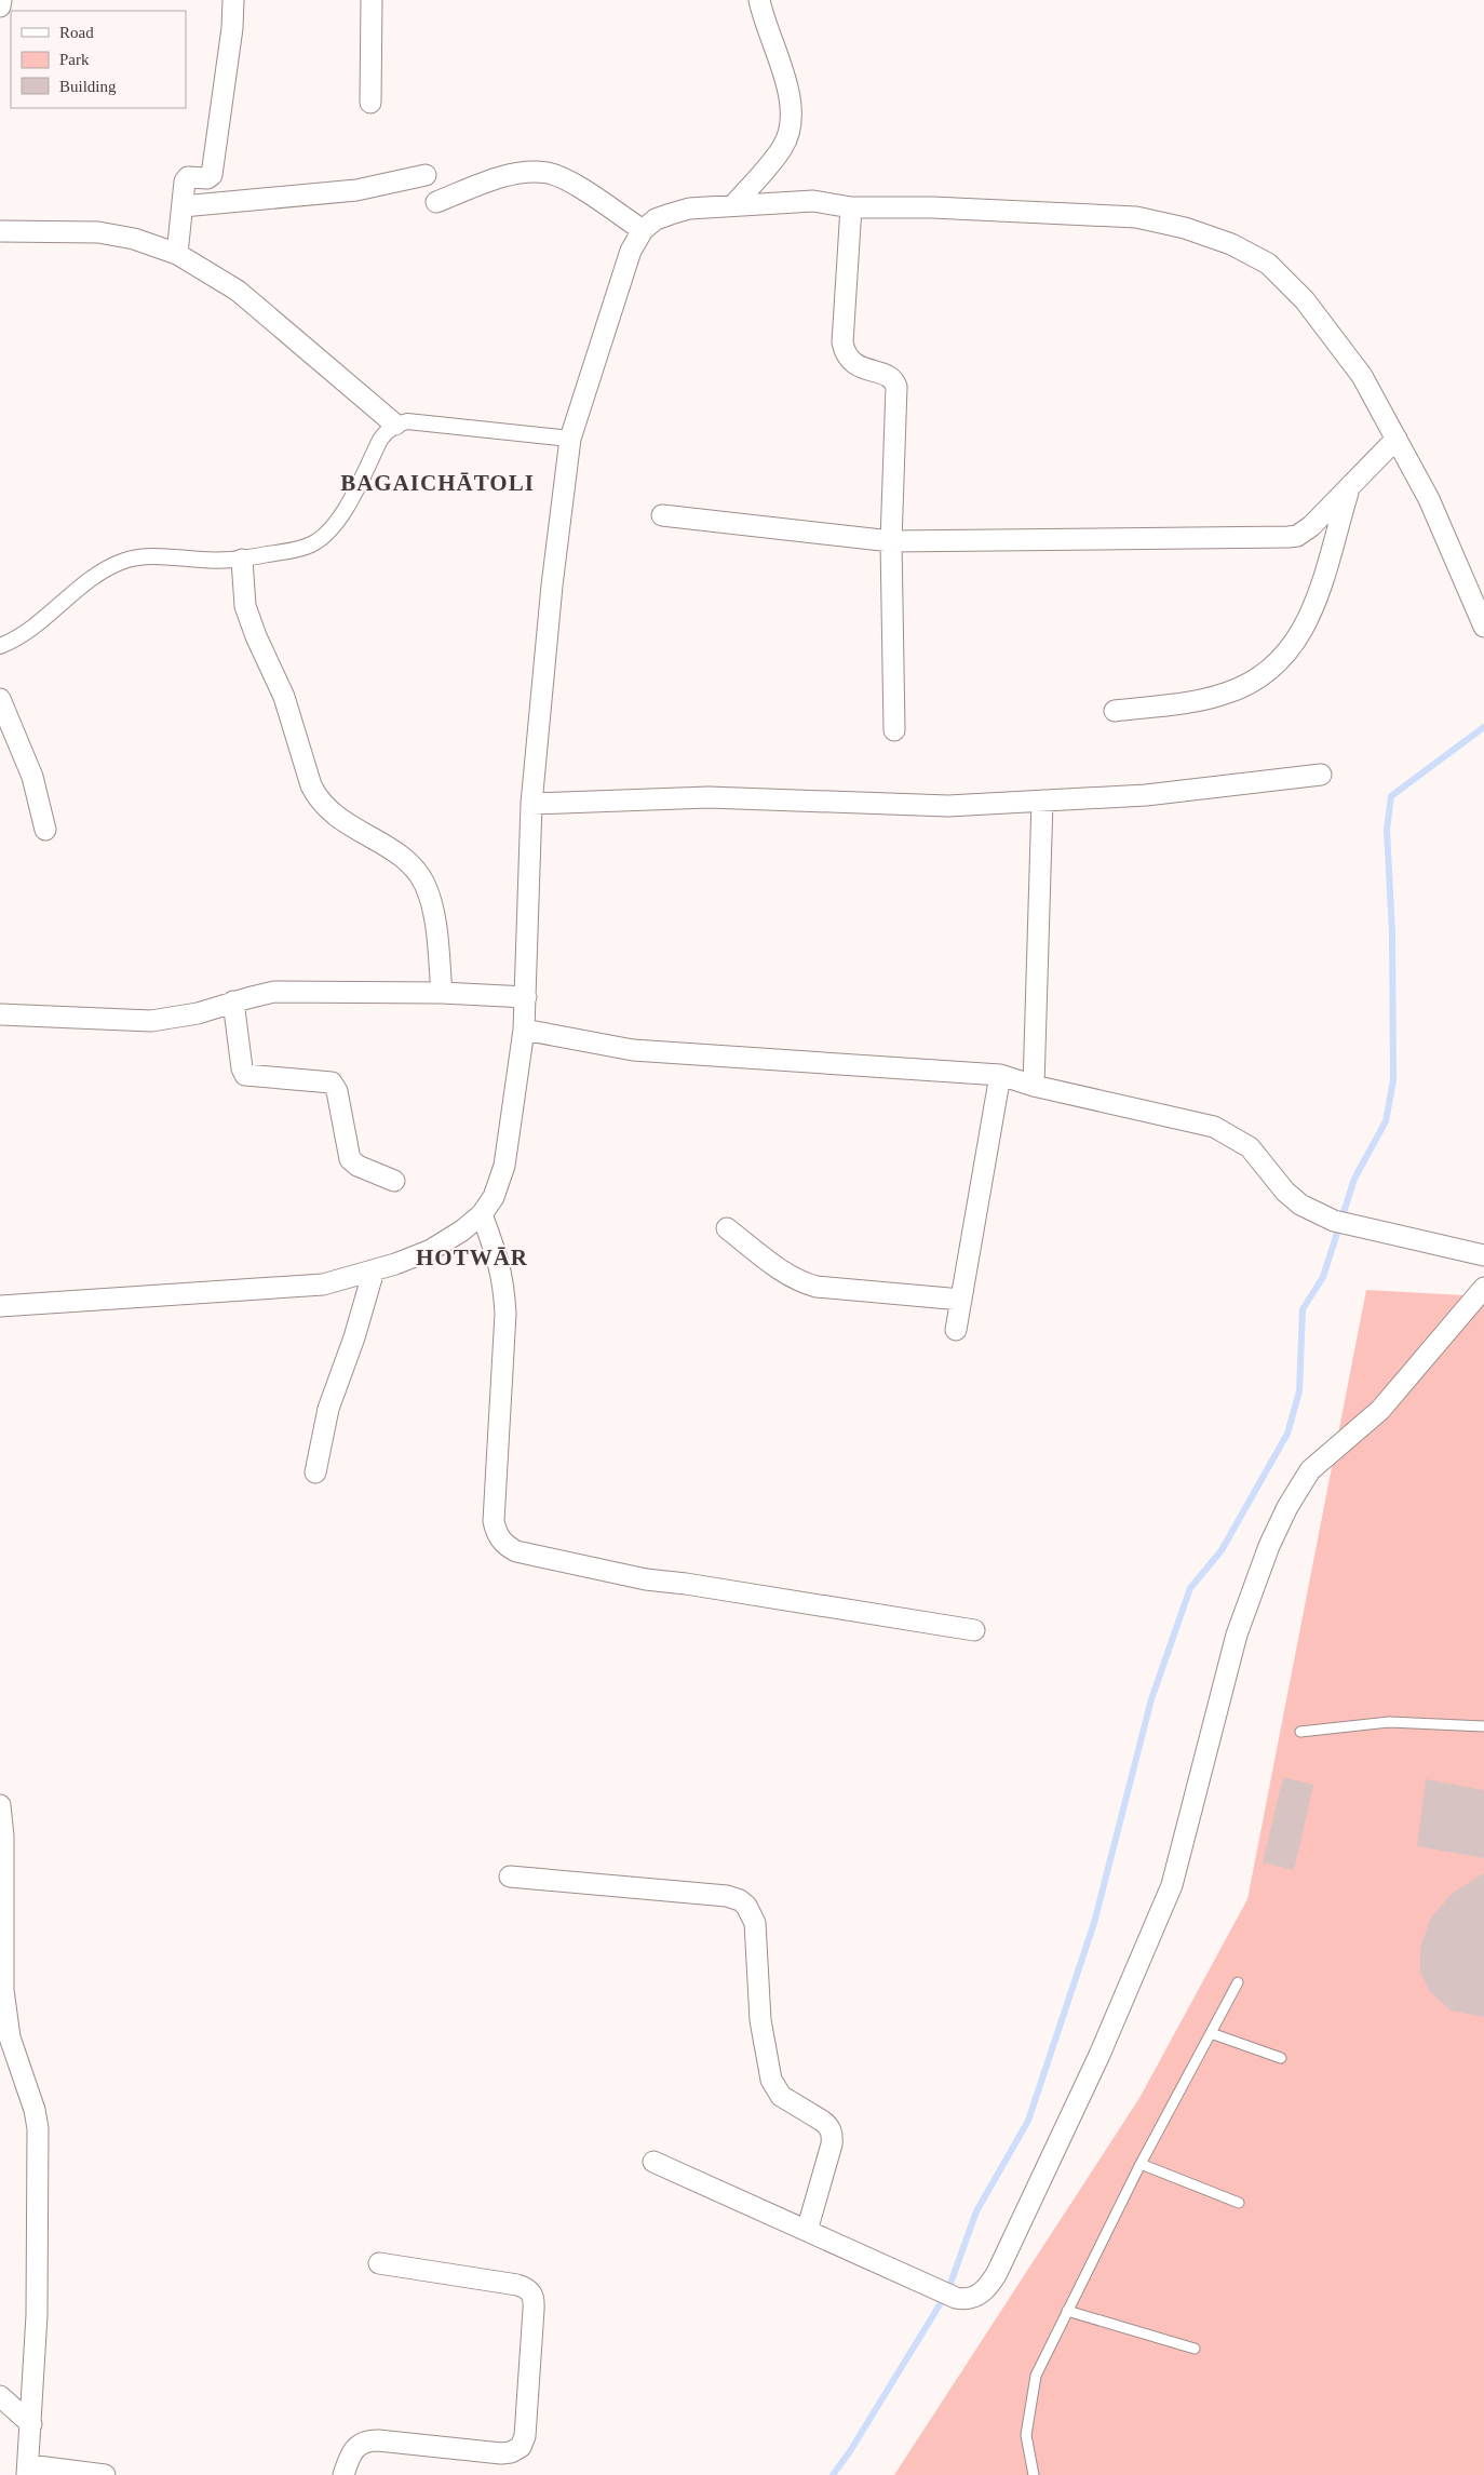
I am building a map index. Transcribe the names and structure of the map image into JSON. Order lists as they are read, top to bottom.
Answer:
{
  "districts": ["BAGAICHĀTOLI", "HOTWĀR"],
  "legend": ["Road", "Park", "Building"]
}
